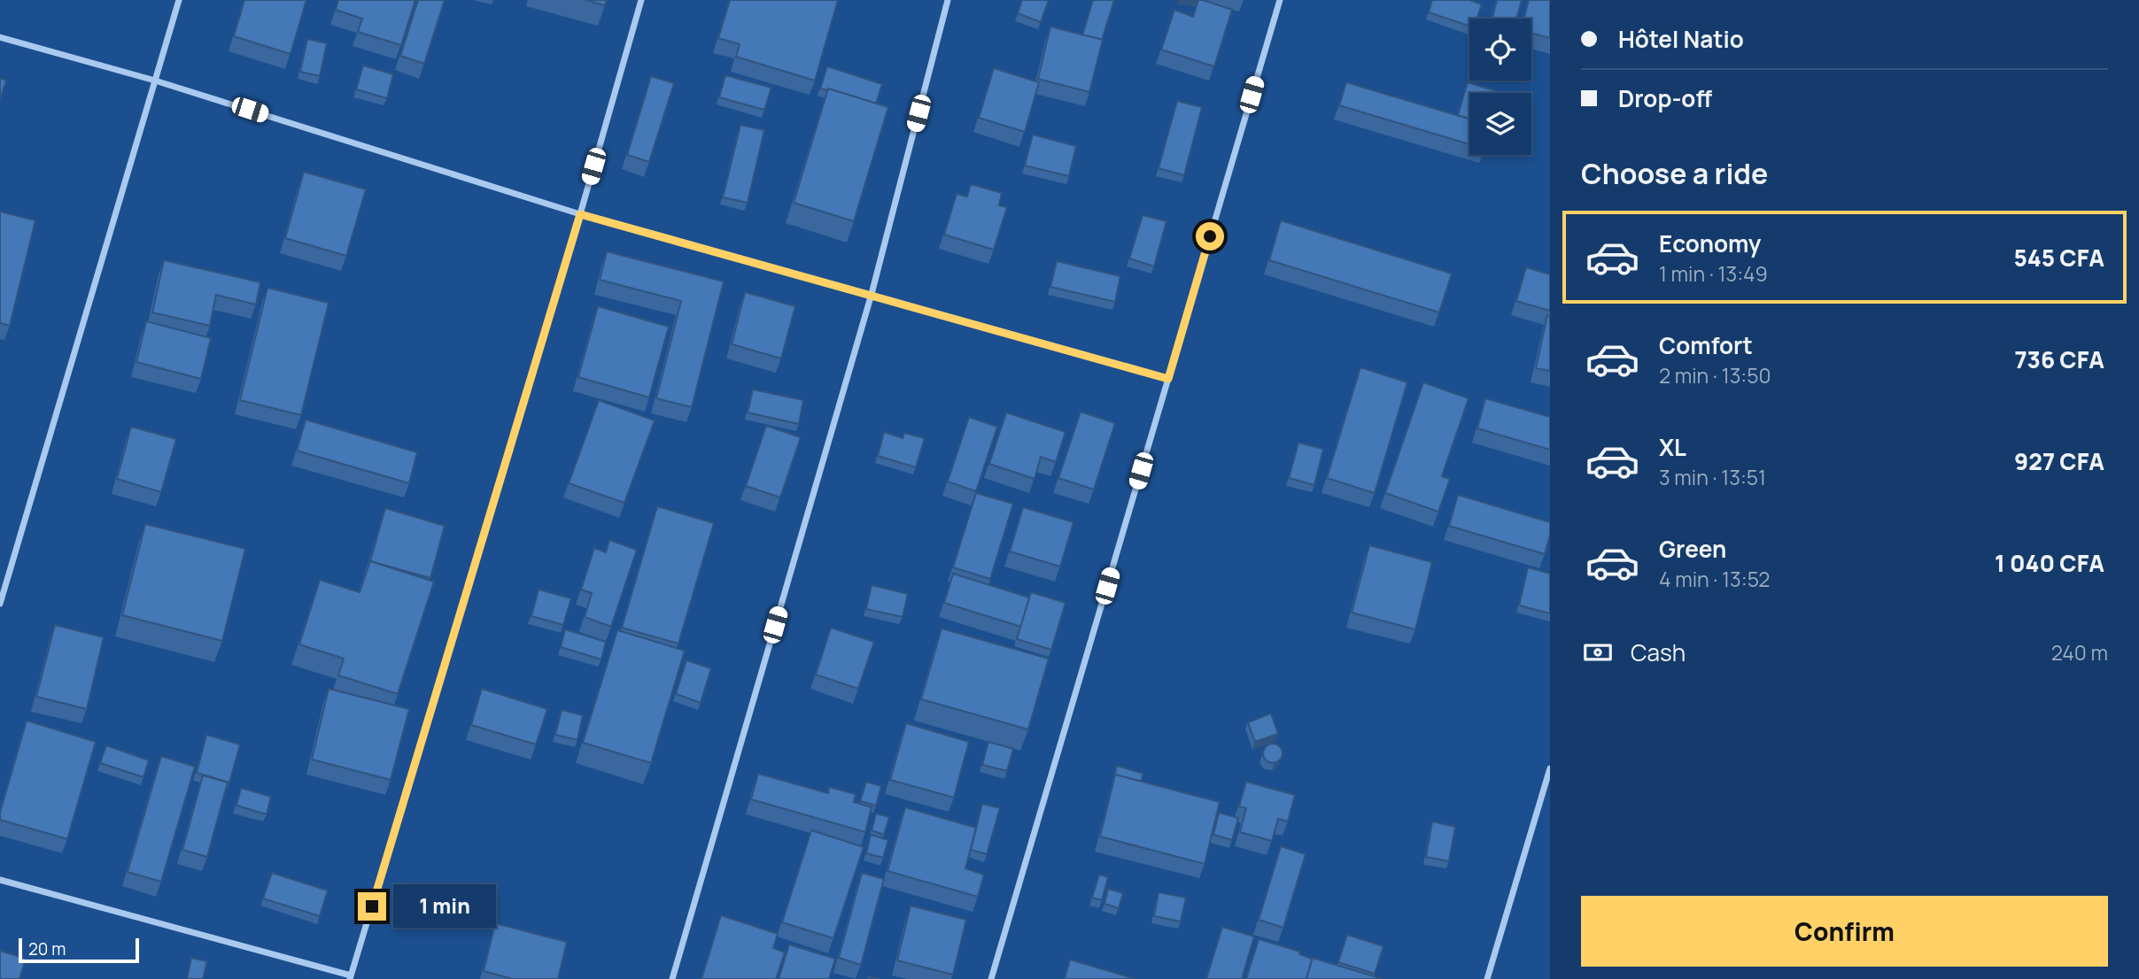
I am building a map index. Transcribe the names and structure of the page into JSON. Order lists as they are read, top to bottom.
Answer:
{
  "scale_bar": "20 m",
  "page": {
    "banner": ["Hôtel Natio", "Drop-off"],
    "heading": "Choose a ride",
    "list": [
      {
        "name": "Economy",
        "note": "1 min · 13:49",
        "value": "545 CFA"
      },
      {
        "name": "Comfort",
        "note": "2 min · 13:50",
        "value": "736 CFA"
      },
      {
        "name": "XL",
        "note": "3 min · 13:51",
        "value": "927 CFA"
      },
      {
        "name": "Green",
        "note": "4 min · 13:52",
        "value": "1 040 CFA"
      }
    ],
    "pay": ["Cash", "240 m"],
    "buttons": "Confirm",
    "bubble": "1 min",
    "scale": "20 m"
  }
}
